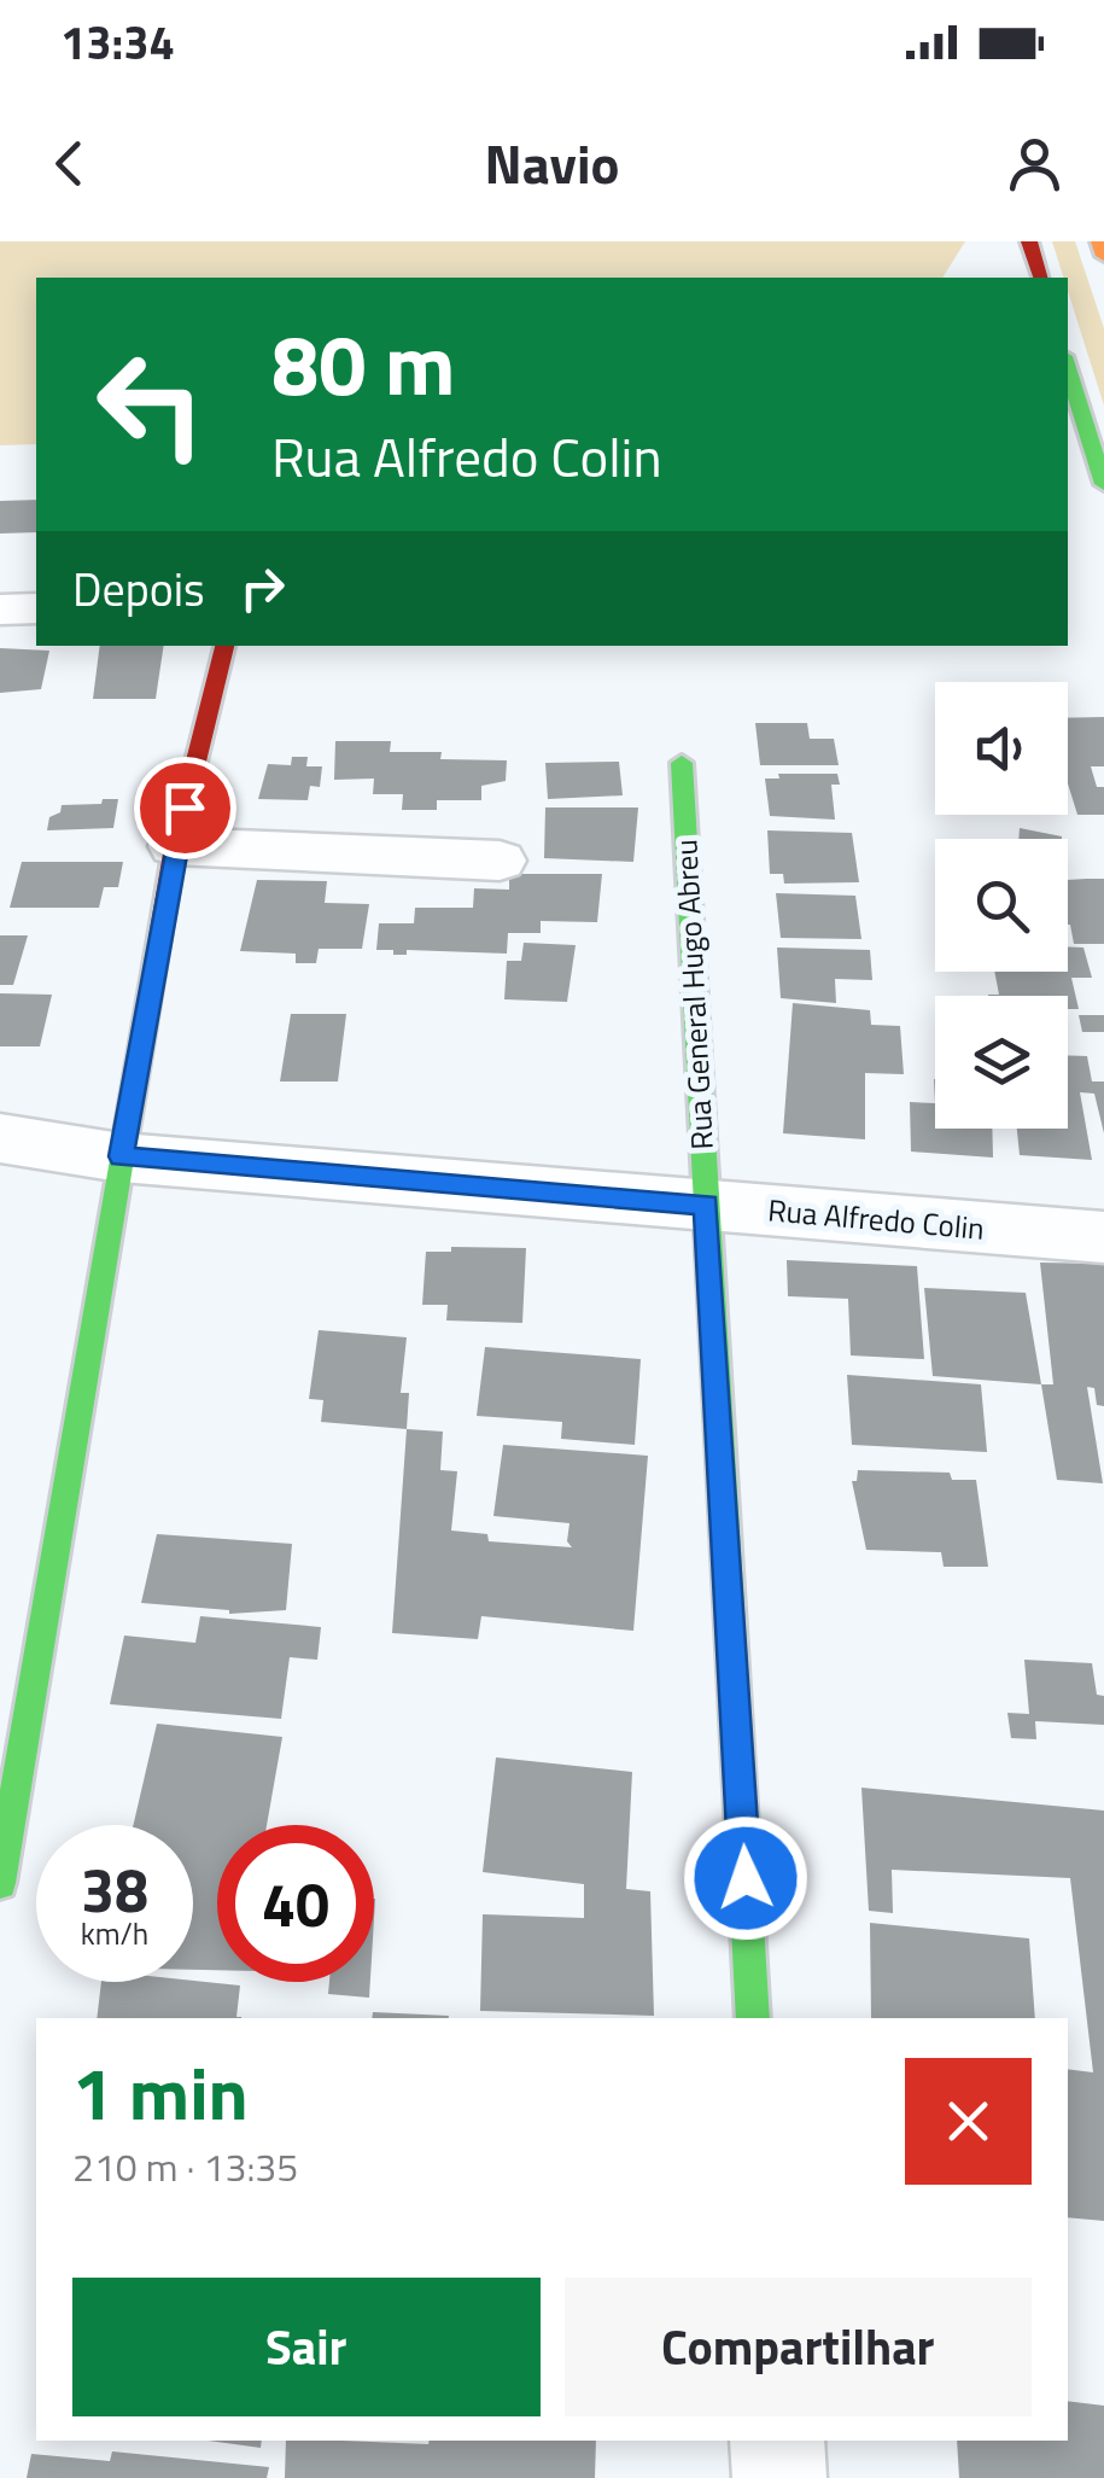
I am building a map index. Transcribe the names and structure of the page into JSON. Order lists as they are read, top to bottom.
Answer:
{
  "streets": {
    "street": ["Rua General Hugo Abreu", "Rua Alfredo Colin"]
  },
  "crossings": [
    ["Rua General Hugo Abreu", "Rua Alfredo Colin"]
  ],
  "page": {
    "status": "13:34",
    "header": "Navio",
    "turn": ["80 m", "Rua Alfredo Colin"],
    "then": "Depois",
    "speed": "38 km/h",
    "limit": "40",
    "heading": ["1 min", "210 m · 13:35"],
    "buttons": ["Sair", "Compartilhar"]
  }
}
